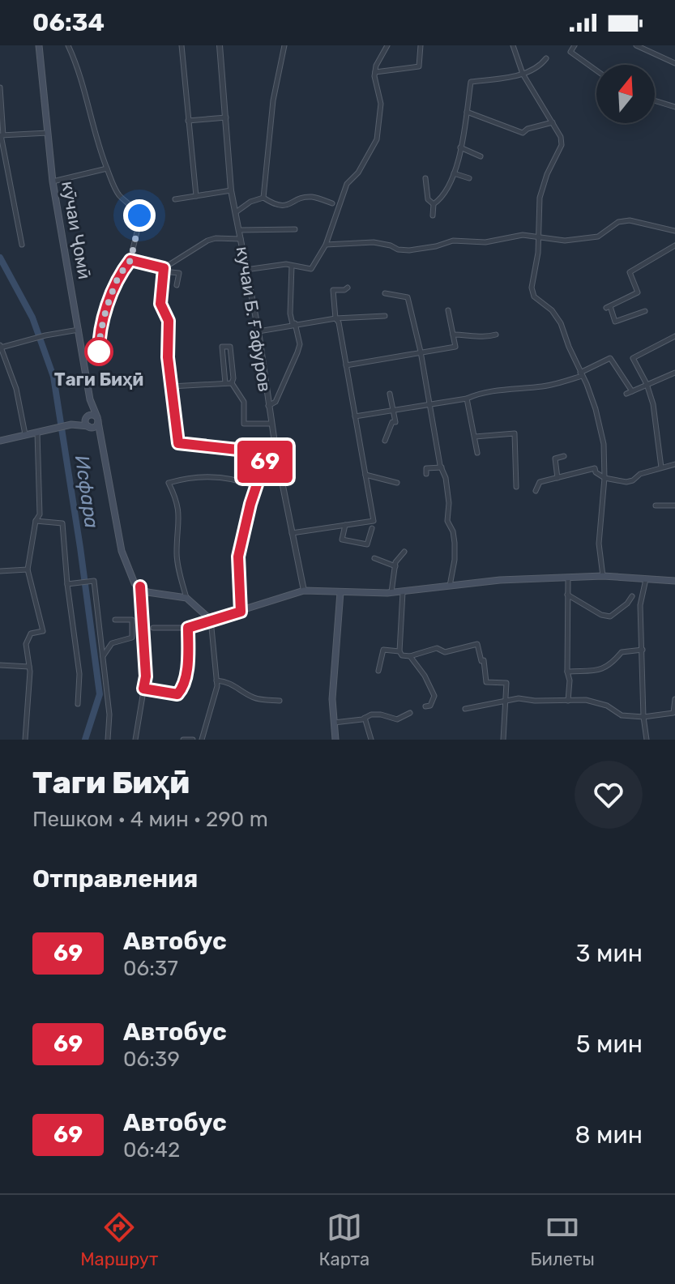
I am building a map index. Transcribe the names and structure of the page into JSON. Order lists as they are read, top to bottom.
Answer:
{
  "streets": {
    "main road": ["кӯчаи Ҷомӣ"],
    "street": ["кучаи Б. Ғафуров"]
  },
  "water": ["Исфара"],
  "places": ["Таги Биҳӣ"],
  "lines": ["bus line 69"],
  "north": "top",
  "page": {
    "status": "06:34",
    "on_map": "69",
    "heading": [
      ["Таги Биҳӣ", "Пешком · 4 мин · 290 m"],
      "Отправления"
    ],
    "list": [
      {
        "mark": "69",
        "name": "Автобус",
        "note": "06:37",
        "value": "3 мин"
      },
      {
        "mark": "69",
        "name": "Автобус",
        "note": "06:39",
        "value": "5 мин"
      },
      {
        "mark": "69",
        "name": "Автобус",
        "note": "06:42",
        "value": "8 мин"
      }
    ],
    "tabs": ["Маршрут", "Карта", "Билеты"]
  }
}
